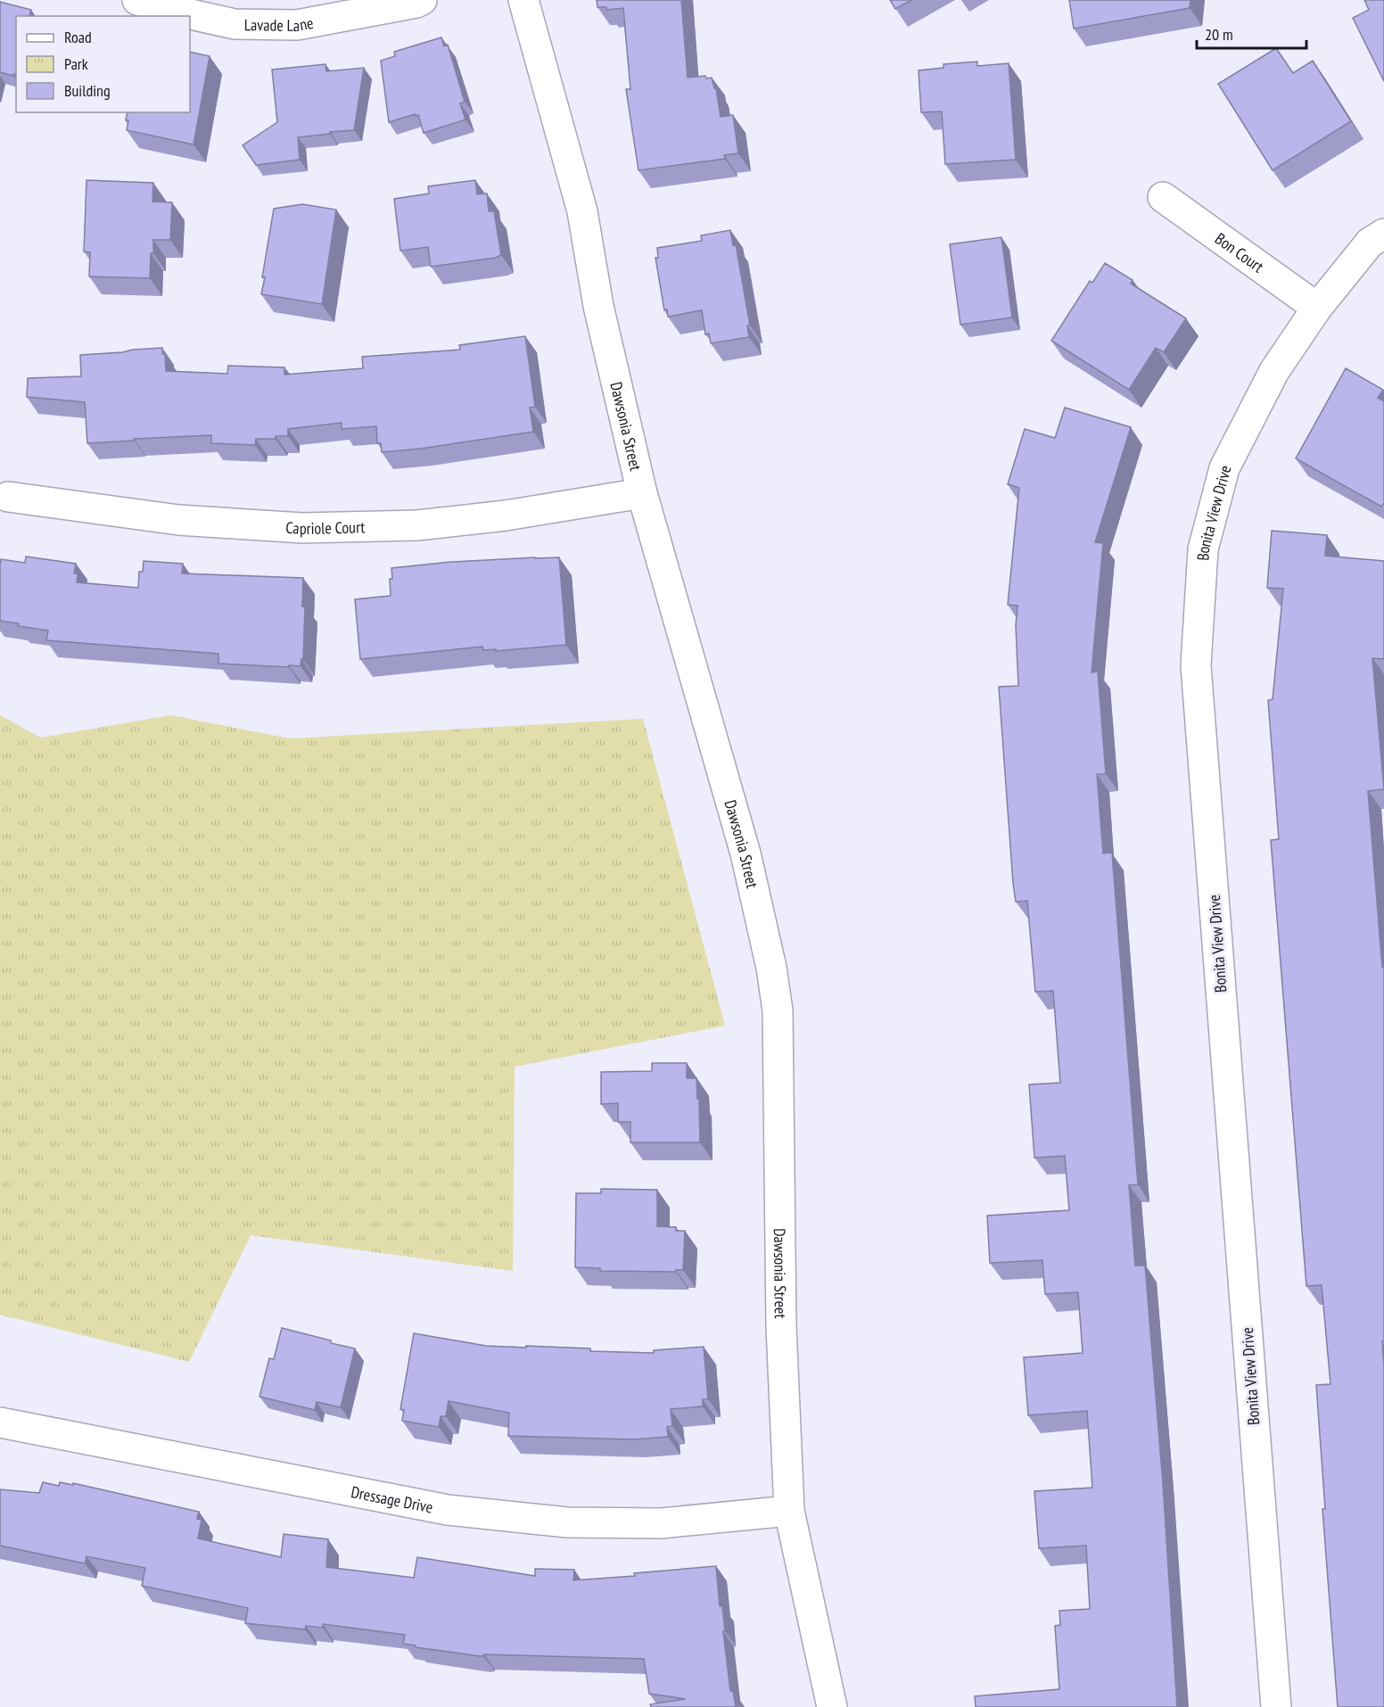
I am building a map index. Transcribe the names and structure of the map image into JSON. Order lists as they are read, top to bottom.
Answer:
{
  "streets": {
    "street": [
      "Lavade Lane",
      "Bon Court",
      "Dawsonia Street",
      "Bonita View Drive",
      "Capriole Court",
      "Dressage Drive"
    ]
  },
  "crossings": [
    ["Bon Court", "Bonita View Drive"],
    ["Dawsonia Street", "Capriole Court"],
    ["Dawsonia Street", "Dressage Drive"]
  ],
  "legend": ["Road", "Park", "Building"],
  "scale_bar": "20 m"
}
